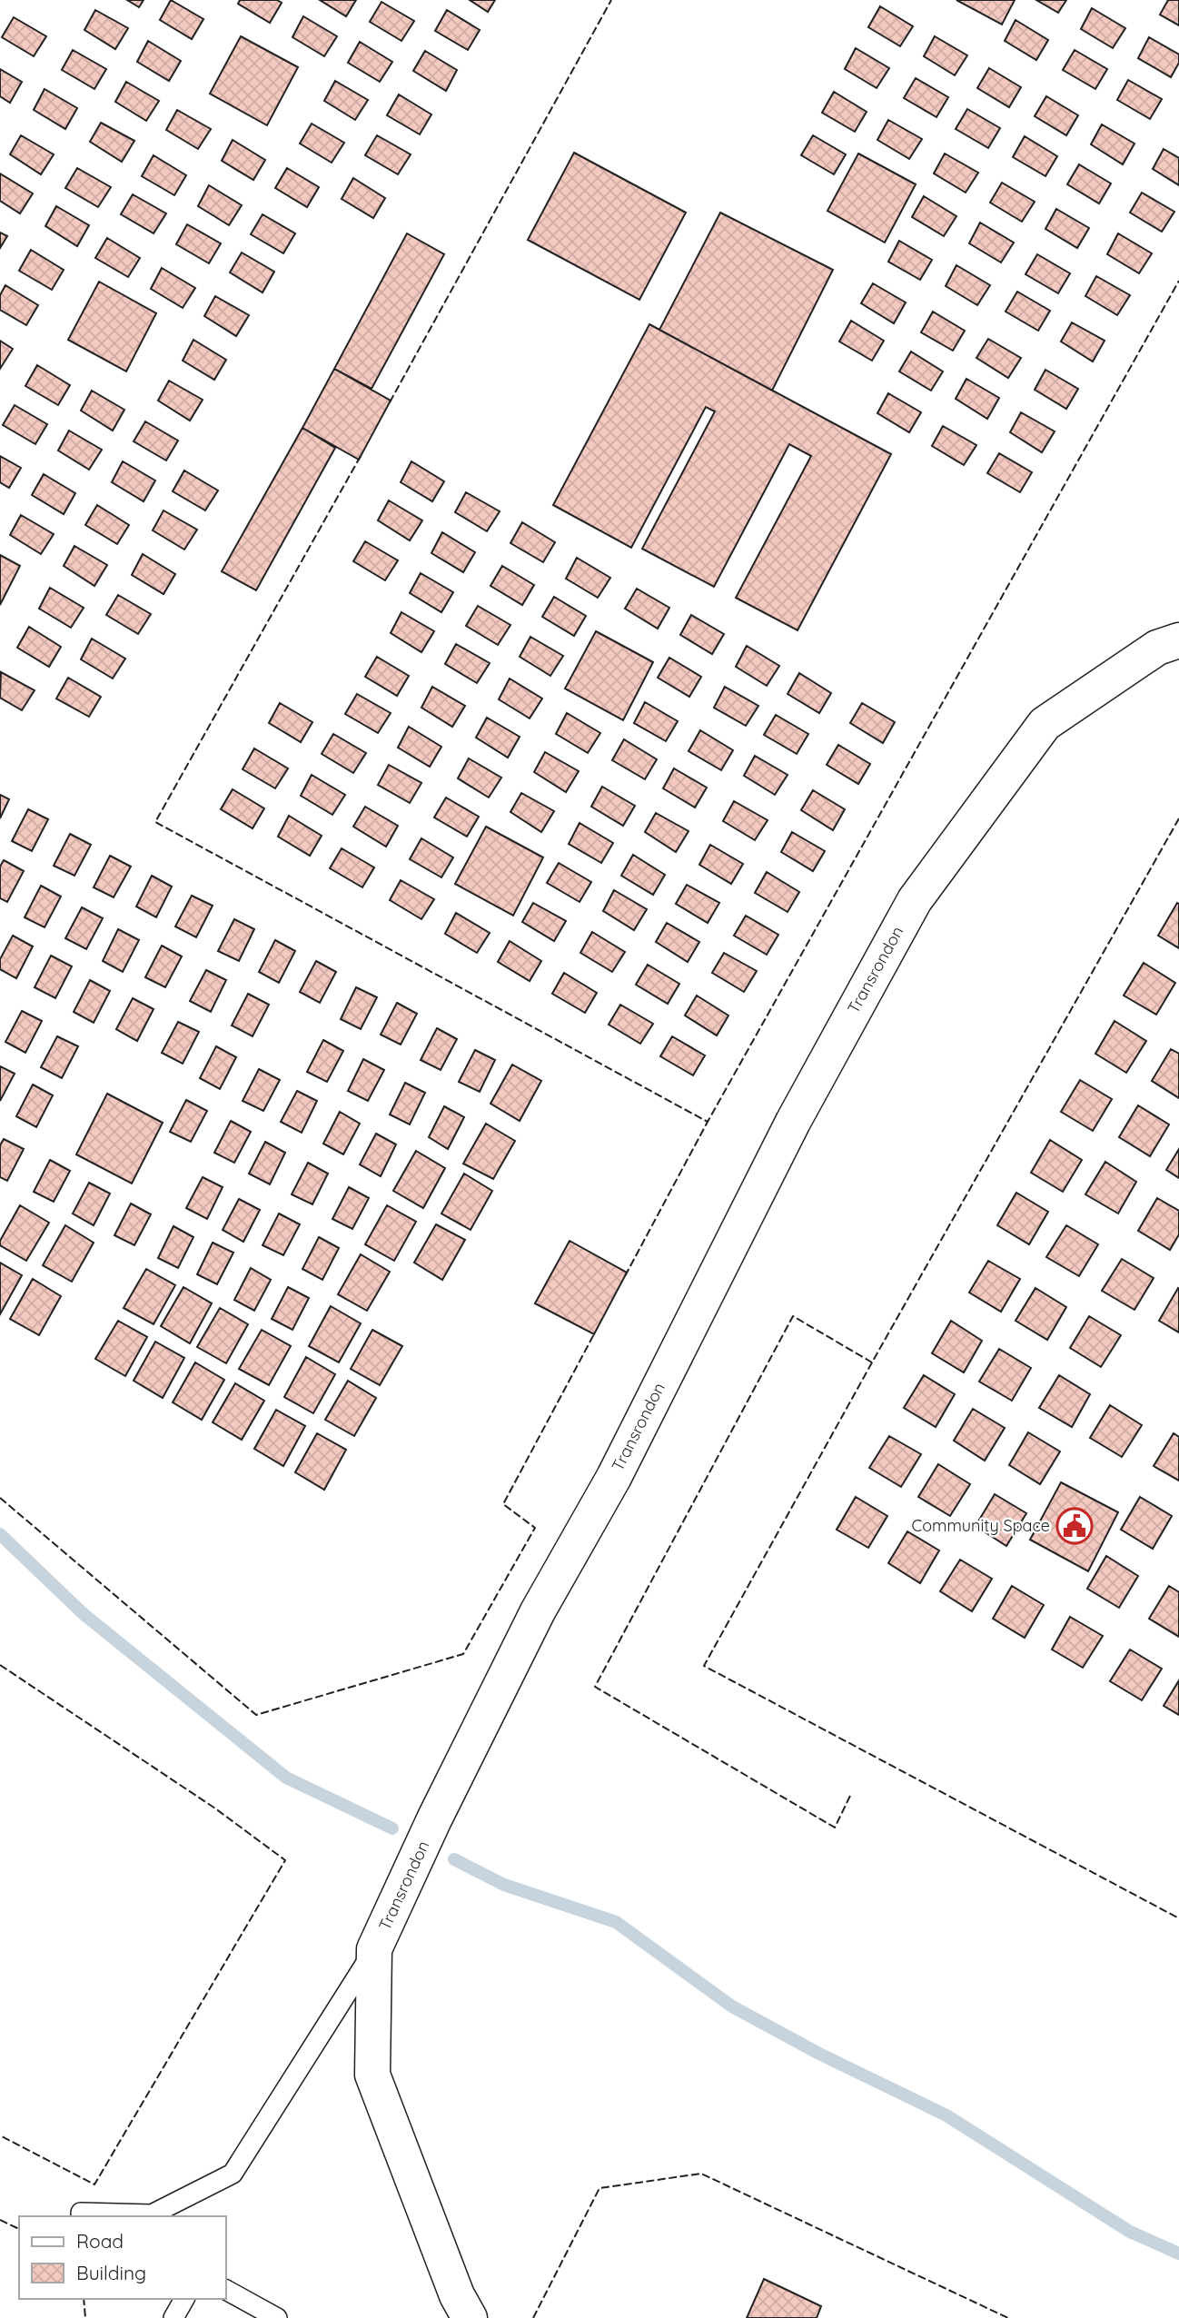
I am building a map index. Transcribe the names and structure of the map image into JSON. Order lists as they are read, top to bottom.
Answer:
{
  "streets": {
    "street": ["Transrondon"]
  },
  "places": {
    "public building": ["Community Space"]
  },
  "legend": ["Road", "Building"]
}
